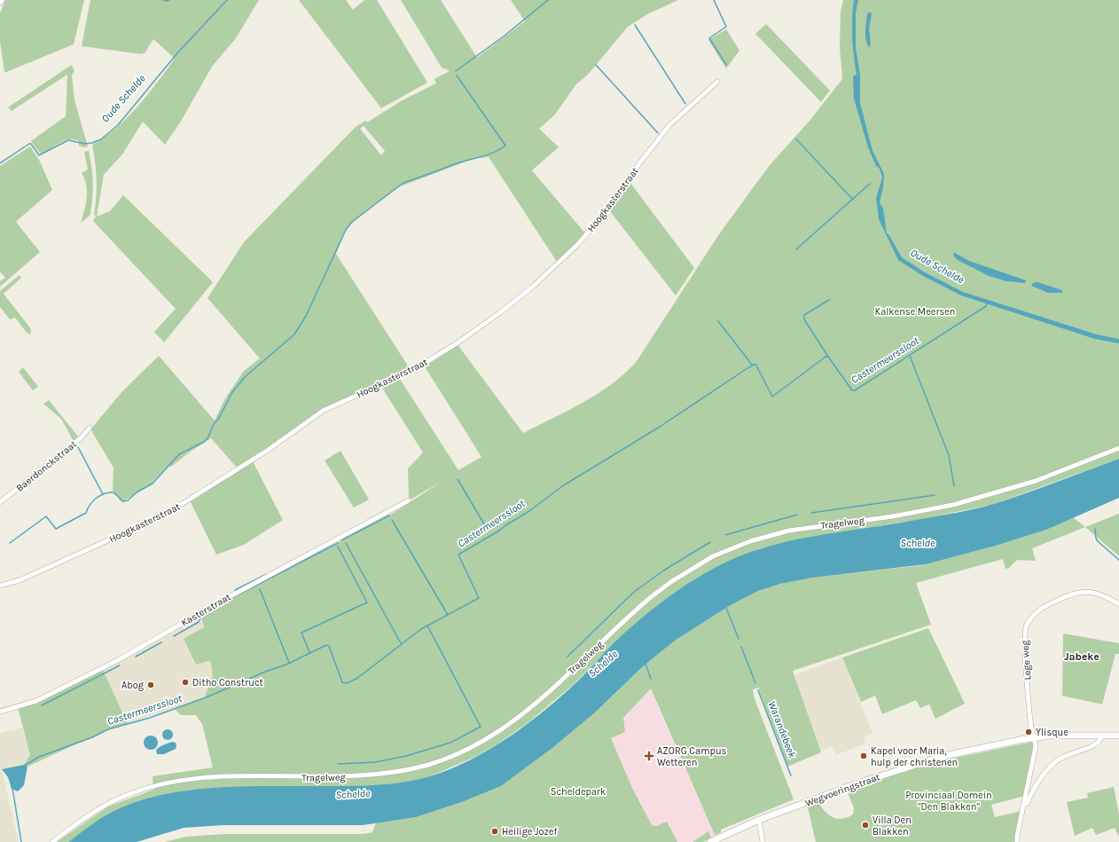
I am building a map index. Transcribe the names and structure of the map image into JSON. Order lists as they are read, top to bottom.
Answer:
{
  "streets": {
    "main road": ["Wegvoeringstraat"],
    "street": [
      "Hoogkasterstraat",
      "Baerdonckstraat",
      "Tragelweg",
      "Kasterstraat",
      "Lege weg"
    ]
  },
  "crossings": [
    ["Lege weg", "Wegvoeringstraat"]
  ],
  "districts": ["Jabeke"],
  "water": [
    "Oude Schelde",
    "Castermeerssloot",
    "Schelde",
    "Warandebeek"
  ],
  "parks": ["Kalkense Meersen", "Scheldepark", "Provinciaal Domein \"Den Blakken\""],
  "places": {
    "other": [
      "Ditho Construct",
      "Abog",
      "Ylisque",
      "Kapel voor Maria, hulp der christenen",
      "Villa Den Blakken",
      "Heilige Jozef"
    ],
    "health": ["AZORG Campus Wetteren"]
  }
}
